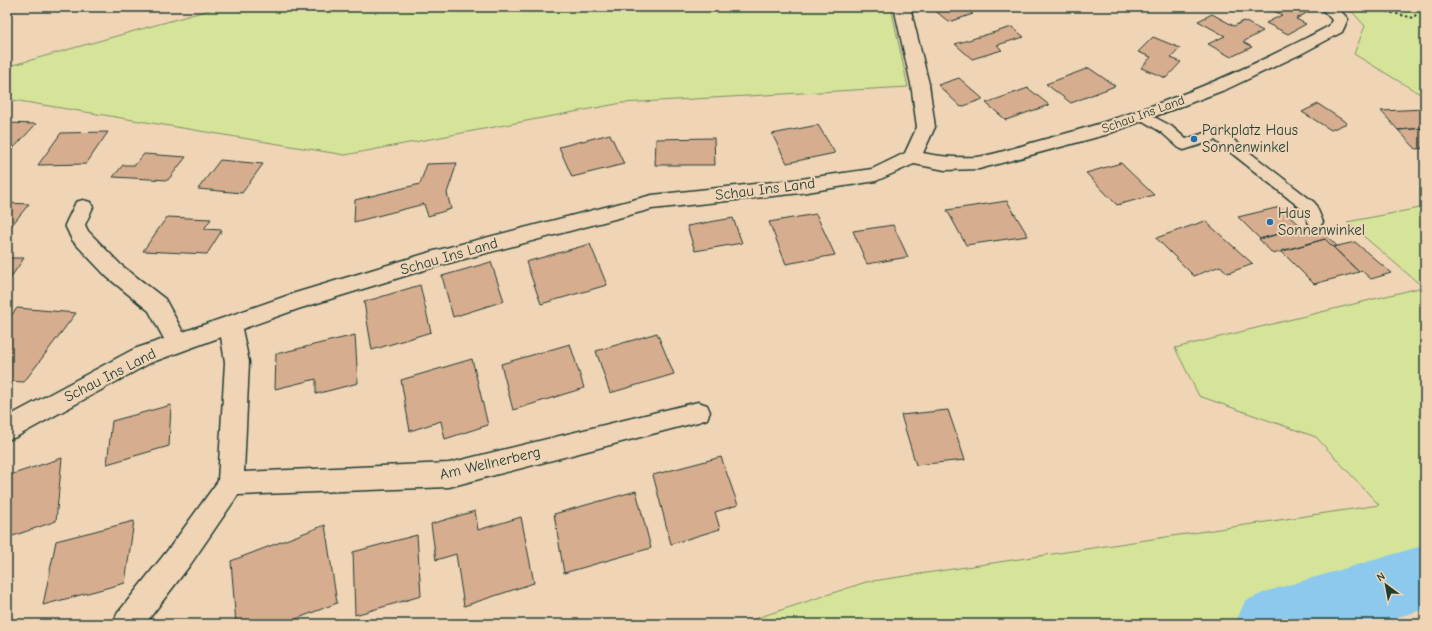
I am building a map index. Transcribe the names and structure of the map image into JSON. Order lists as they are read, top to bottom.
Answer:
{
  "streets": {
    "street": ["Schau Ins Land", "Am Wellnerberg"]
  },
  "places": ["Parkplatz Haus Sonnenwinkel", "Haus Sonnenwinkel"],
  "north": "top left"
}
